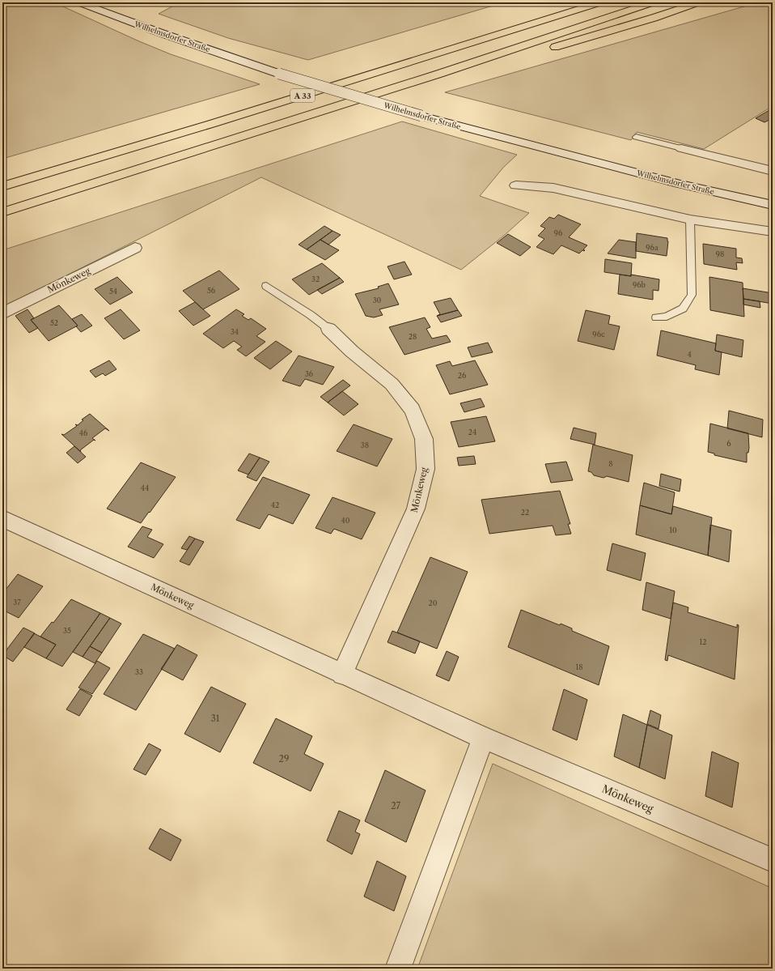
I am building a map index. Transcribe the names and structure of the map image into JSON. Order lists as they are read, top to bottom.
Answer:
{
  "streets": {
    "highway": ["A 33"],
    "street": ["Wilhelmsdorfer Straße", "Mönkeweg"]
  },
  "house_numbers": [
    "96",
    "96a",
    "98",
    "32",
    "96b",
    "56",
    "54",
    "30",
    "52",
    "34",
    "96c",
    "28",
    "4",
    "36",
    "26",
    "24",
    "46",
    "6",
    "38",
    "8",
    "44",
    "42",
    "22",
    "40",
    "10",
    "37",
    "20",
    "35",
    "12",
    "18",
    "33",
    "31",
    "29",
    "27"
  ]
}
